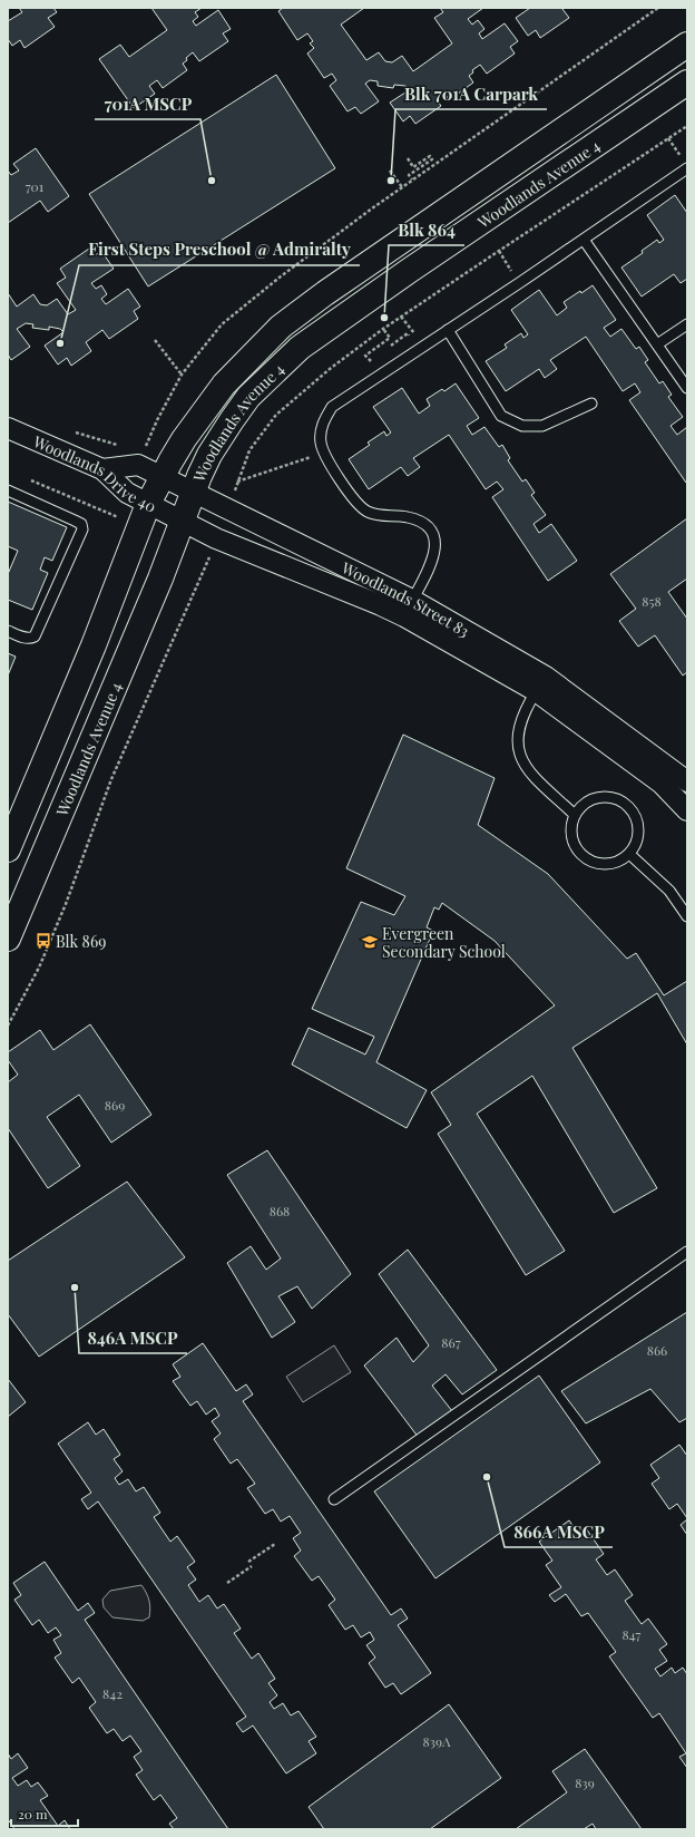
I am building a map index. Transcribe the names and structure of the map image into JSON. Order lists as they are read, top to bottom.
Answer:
{
  "streets": {
    "main road": ["Woodlands Avenue 4"],
    "street": ["Woodlands Drive 40", "Woodlands Street 83"]
  },
  "crossings": [
    ["Woodlands Avenue 4", "Woodlands Drive 40"],
    ["Woodlands Avenue 4", "Woodlands Street 83"],
    ["Woodlands Drive 40", "Woodlands Street 83"]
  ],
  "places": {
    "other": [
      "701A MSCP",
      "Blk 701A Carpark",
      "Blk 864",
      "First Steps Preschool @ Admiralty",
      "846A MSCP",
      "866A MSCP"
    ],
    "bus stop": ["Blk 869"],
    "school or university": ["Evergreen Secondary School"]
  },
  "house_numbers": [
    "701",
    "858",
    "869",
    "868",
    "867",
    "866",
    "847",
    "842",
    "839A",
    "839"
  ],
  "scale_bar": "20 m"
}
